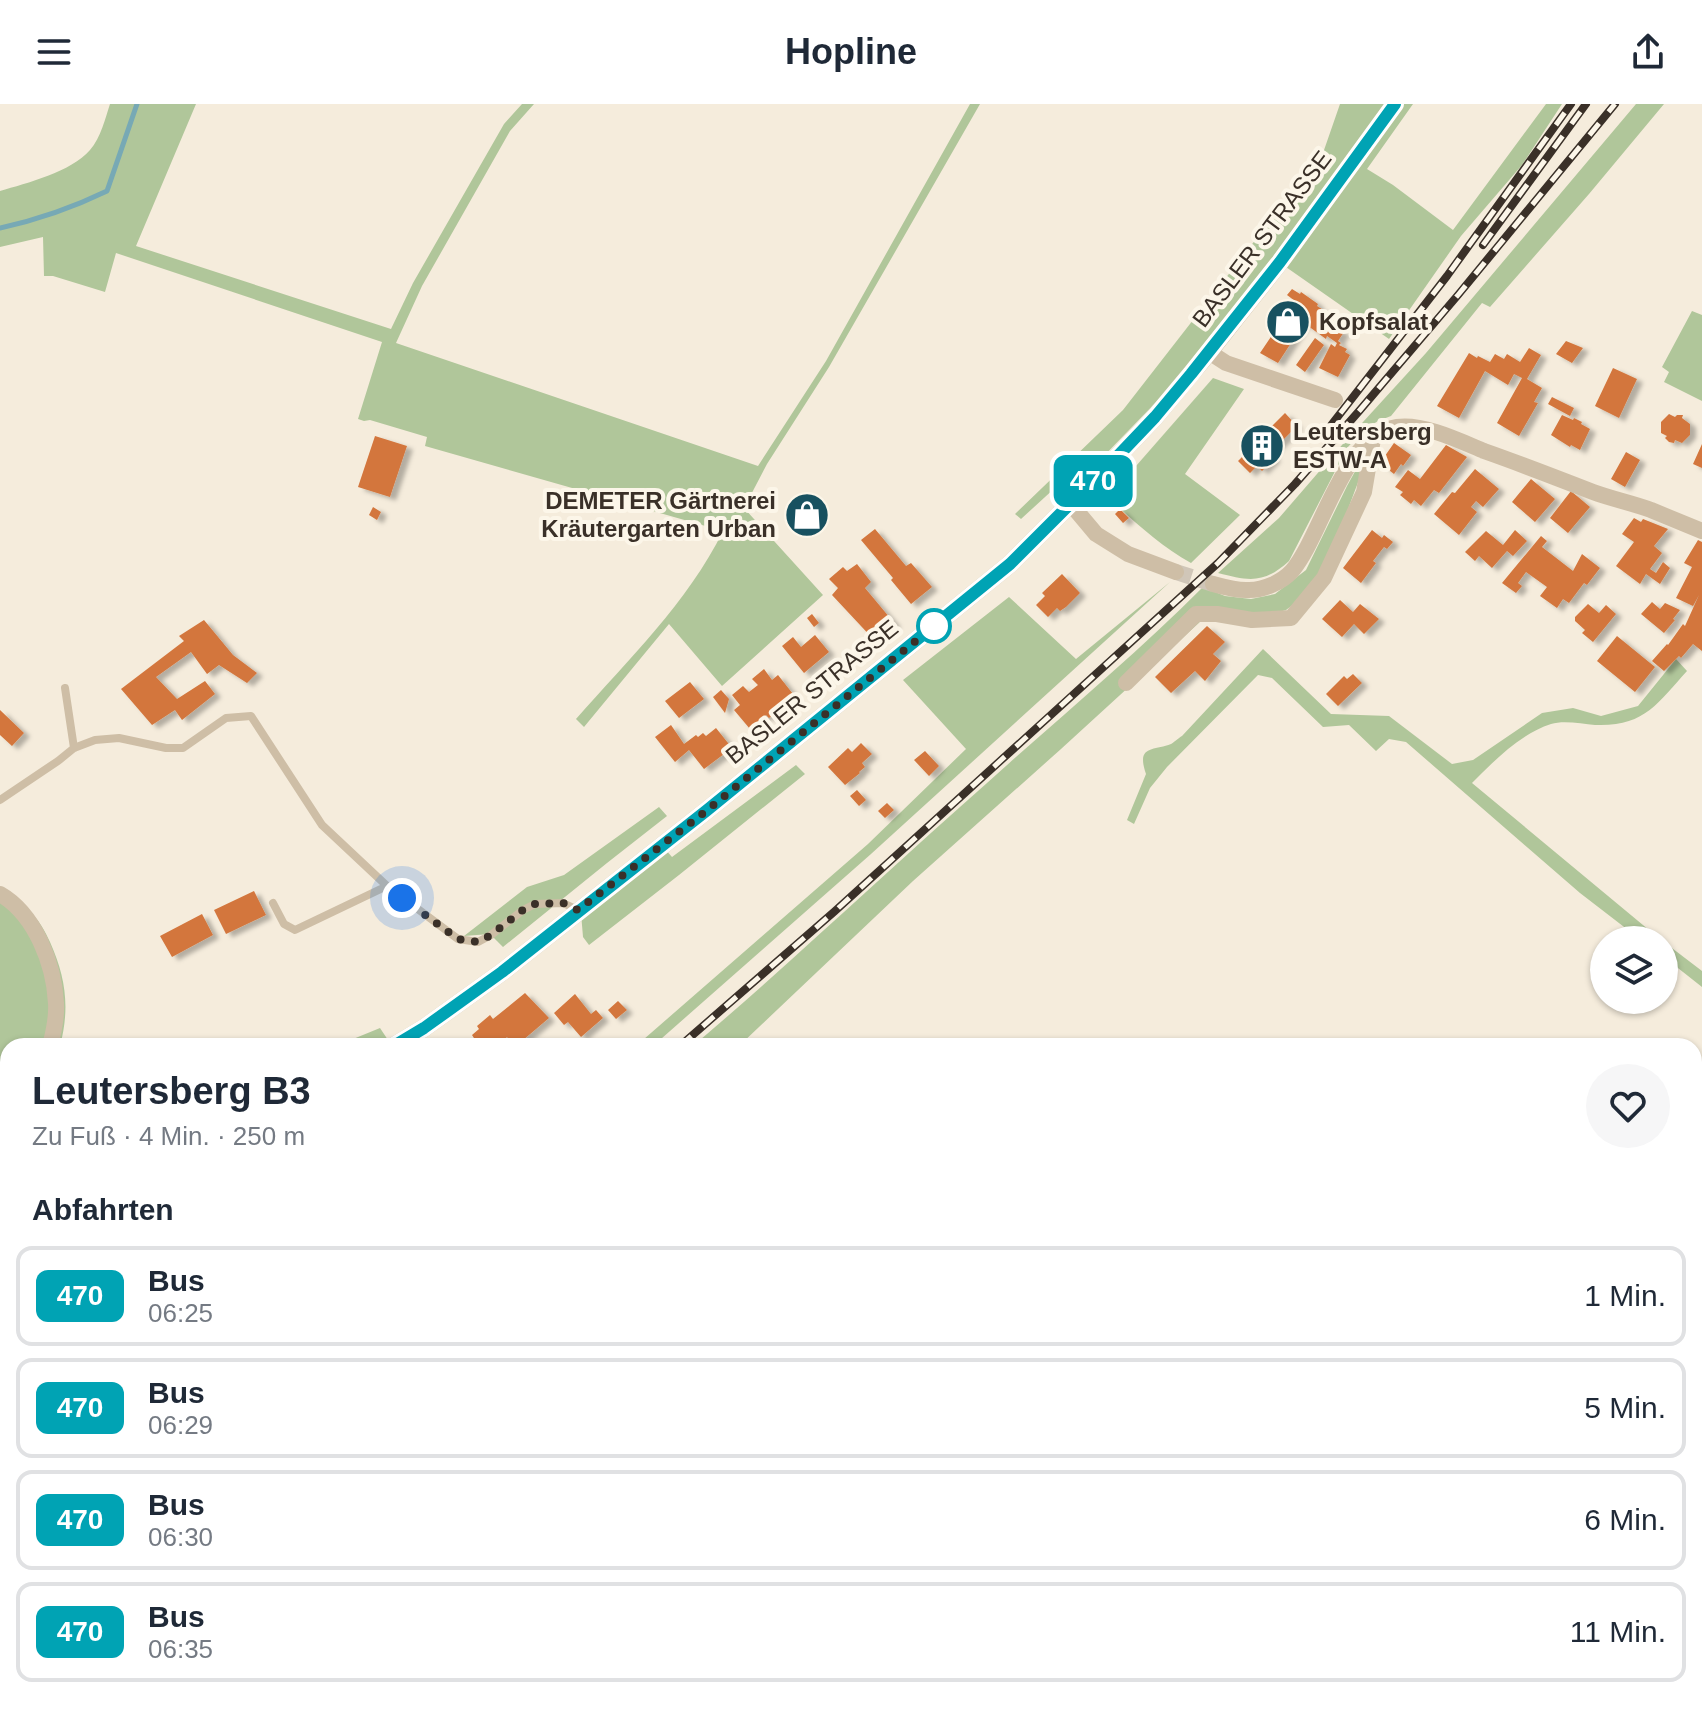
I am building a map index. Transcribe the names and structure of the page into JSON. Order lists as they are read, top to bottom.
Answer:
{
  "streets": {
    "street": ["BASLER STRASSE"]
  },
  "places": {
    "shop": ["Kopfsalat", "DEMETER Gärtnerei Kräutergarten Urban"],
    "building": ["Leutersberg ESTW-A"]
  },
  "lines": ["bus line 470"],
  "page": {
    "header": "Hopline",
    "on_map": "470",
    "heading": [
      ["Leutersberg B3", "Zu Fuß · 4 Min. · 250 m"],
      "Abfahrten"
    ],
    "list": [
      {
        "mark": "470",
        "name": "Bus",
        "note": "06:25",
        "value": "1 Min."
      },
      {
        "mark": "470",
        "name": "Bus",
        "note": "06:29",
        "value": "5 Min."
      },
      {
        "mark": "470",
        "name": "Bus",
        "note": "06:30",
        "value": "6 Min."
      },
      {
        "mark": "470",
        "name": "Bus",
        "note": "06:35",
        "value": "11 Min."
      }
    ]
  }
}
